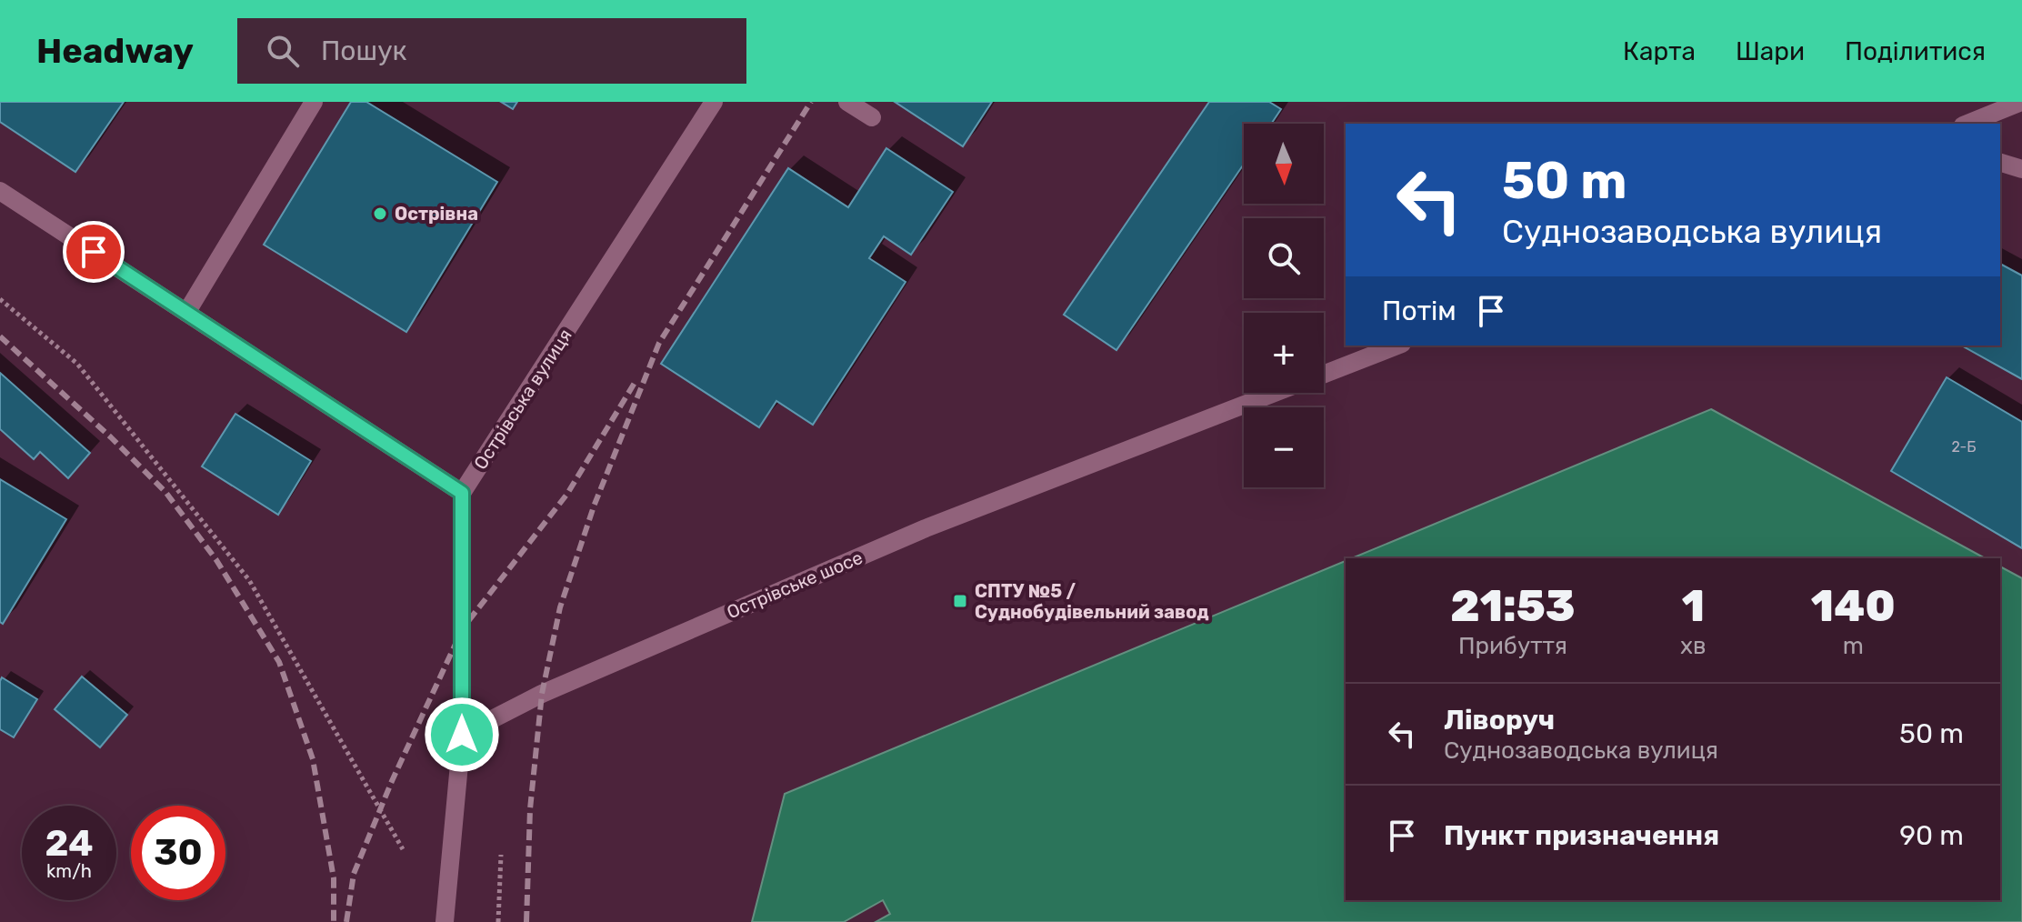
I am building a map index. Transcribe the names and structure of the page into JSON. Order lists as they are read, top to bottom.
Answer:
{
  "streets": {
    "street": ["Острівська вулиця", "Острівське шосе"]
  },
  "places": {
    "other": ["Острівна"],
    "transit": ["СПТУ №5 / Суднобудівельний завод"]
  },
  "house_numbers": ["2-Б"],
  "north": "bottom",
  "page": {
    "header": "Headway",
    "search": "Пошук",
    "nav": ["Карта", "Шари", "Поділитися"],
    "map_buttons": ["+", "−"],
    "turn": ["50 m", "Суднозаводська вулиця"],
    "then": "Потім",
    "eta": [
      "21:53",
      "Прибуття",
      "1",
      "хв",
      "140",
      "m"
    ],
    "list": [
      {
        "name": "Ліворуч",
        "note": "Суднозаводська вулиця",
        "value": "50 m"
      },
      {
        "name": "Пункт призначення",
        "value": "90 m"
      }
    ],
    "speed": "24 km/h",
    "limit": "30"
  }
}
